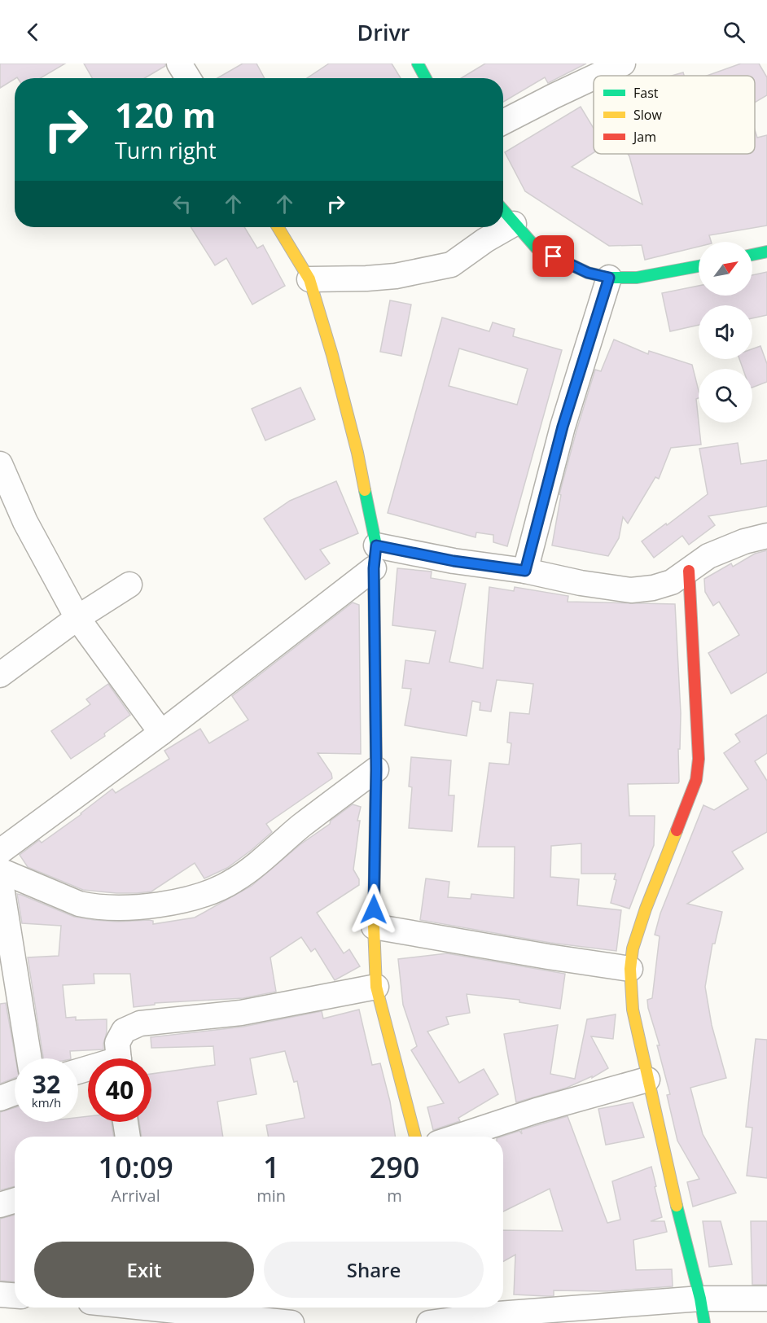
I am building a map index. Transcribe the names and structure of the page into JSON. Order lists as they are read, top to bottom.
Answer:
{
  "legend": ["Fast", "Slow", "Jam"],
  "north": "top right",
  "page": {
    "header": "Drivr",
    "turn": ["120 m", "Turn right"],
    "speed": "32 km/h",
    "limit": "40",
    "eta": [
      "10:09",
      "Arrival",
      "1",
      "min",
      "290",
      "m"
    ],
    "buttons": ["Exit", "Share"]
  }
}
